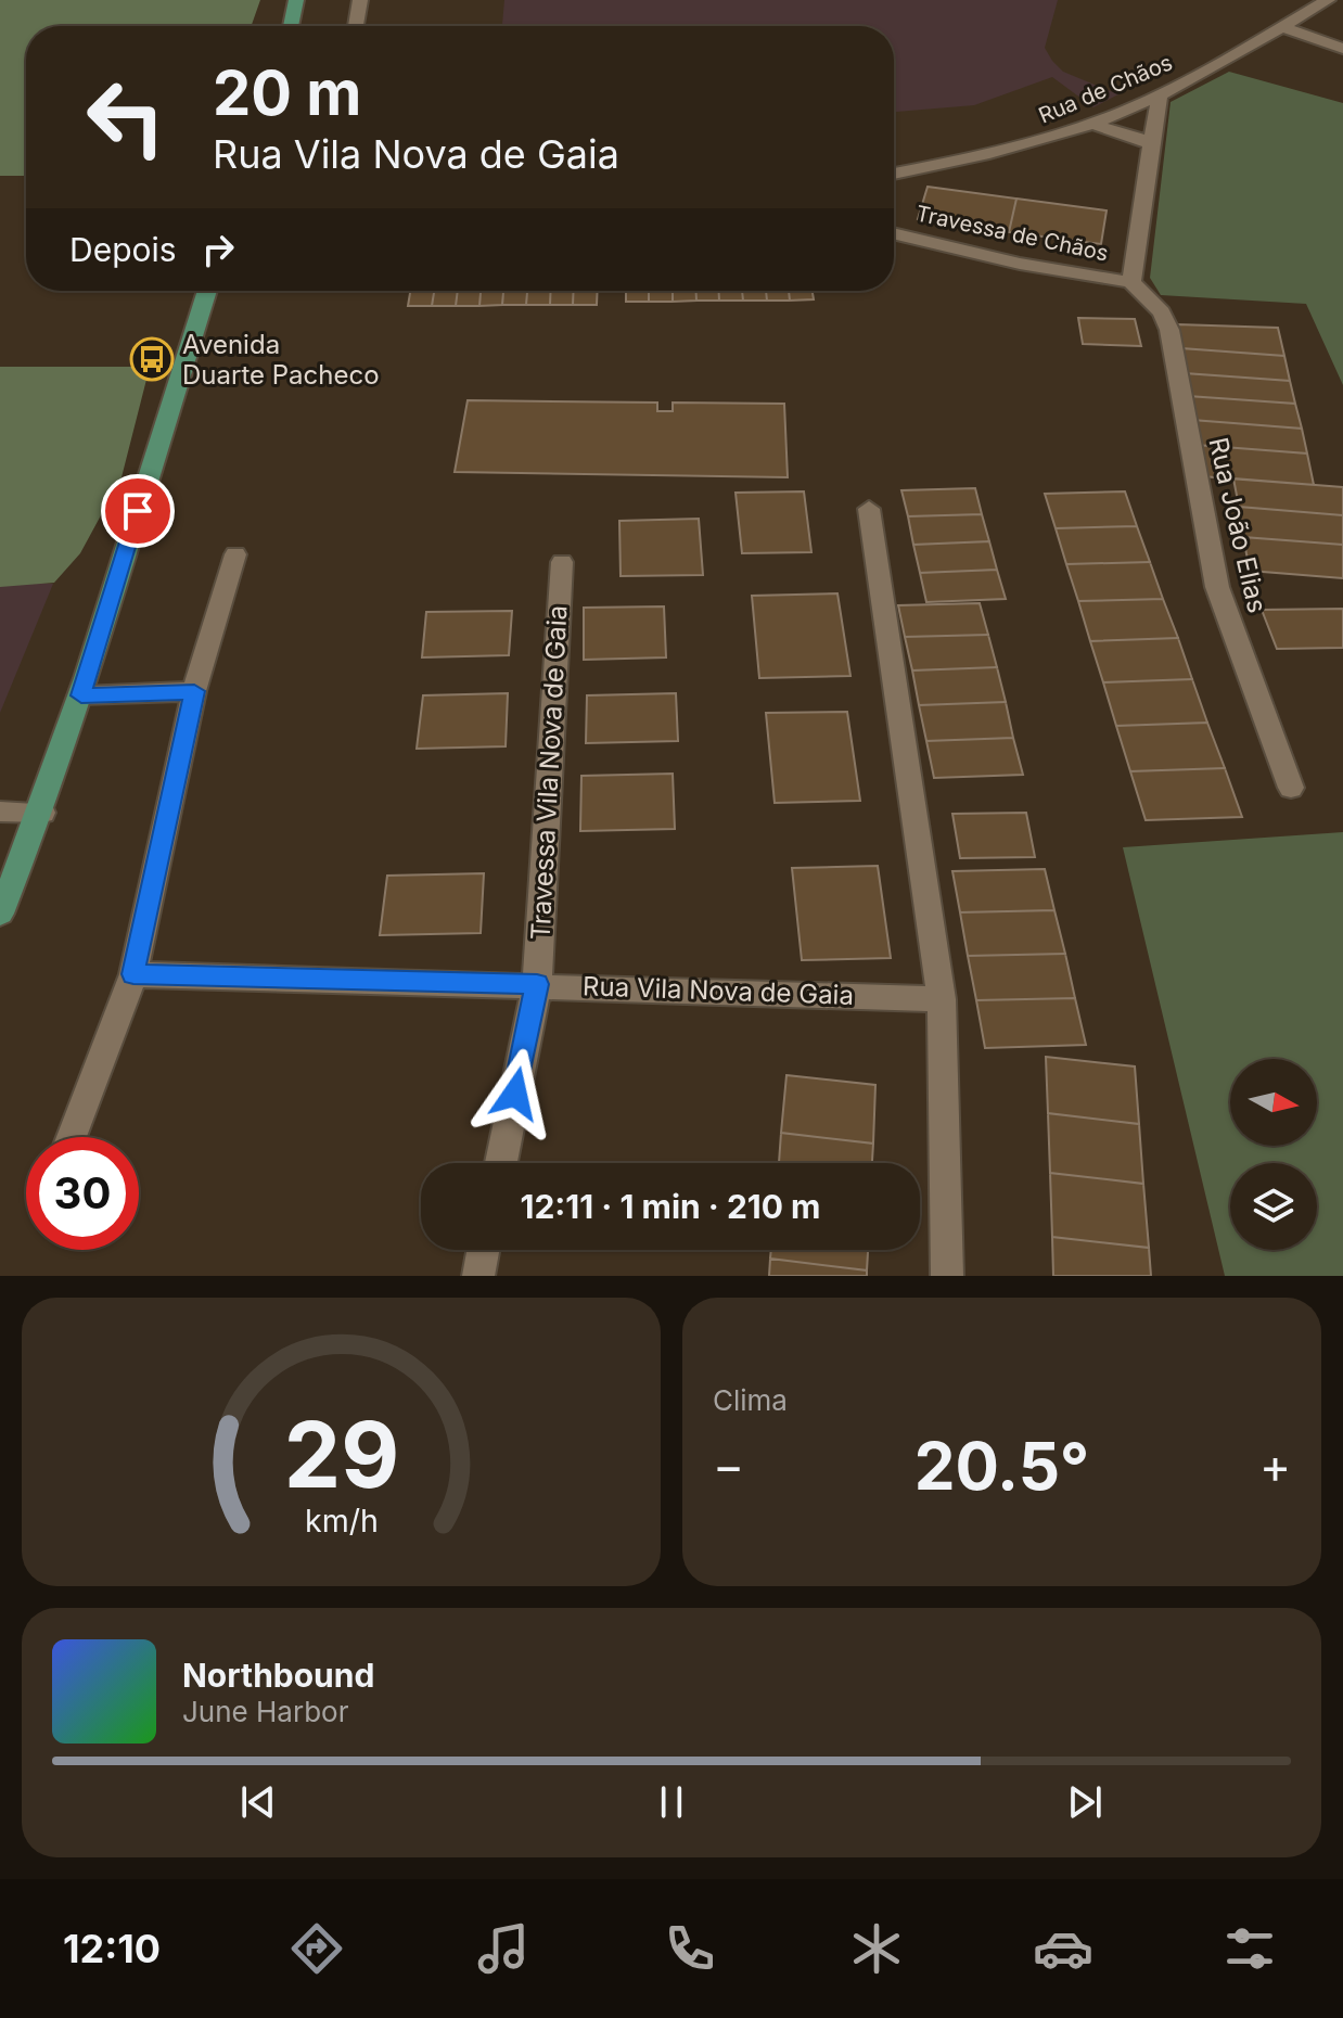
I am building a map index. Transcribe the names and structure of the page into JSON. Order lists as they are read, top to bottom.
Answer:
{
  "streets": {
    "street": [
      "Rua de Chãos",
      "Travessa de Chãos",
      "Rua João Elias",
      "Travessa Vila Nova de Gaia",
      "Rua Vila Nova de Gaia"
    ]
  },
  "crossings": [
    ["Travessa de Chãos", "Rua João Elias"],
    ["Travessa Vila Nova de Gaia", "Rua Vila Nova de Gaia"]
  ],
  "places": {
    "bus stop": ["Avenida Duarte Pacheco"]
  },
  "north": "right",
  "page": {
    "turn": ["20 m", "Rua Vila Nova de Gaia"],
    "then": "Depois",
    "limit": "30",
    "trip": "12:11 · 1 min · 210 m",
    "tile": "Clima",
    "heat": ["−", "20.5°", "+"],
    "song": ["Northbound", "June Harbor"],
    "tabs": "12:10",
    "gauge": ["29", "km/h"]
  }
}
